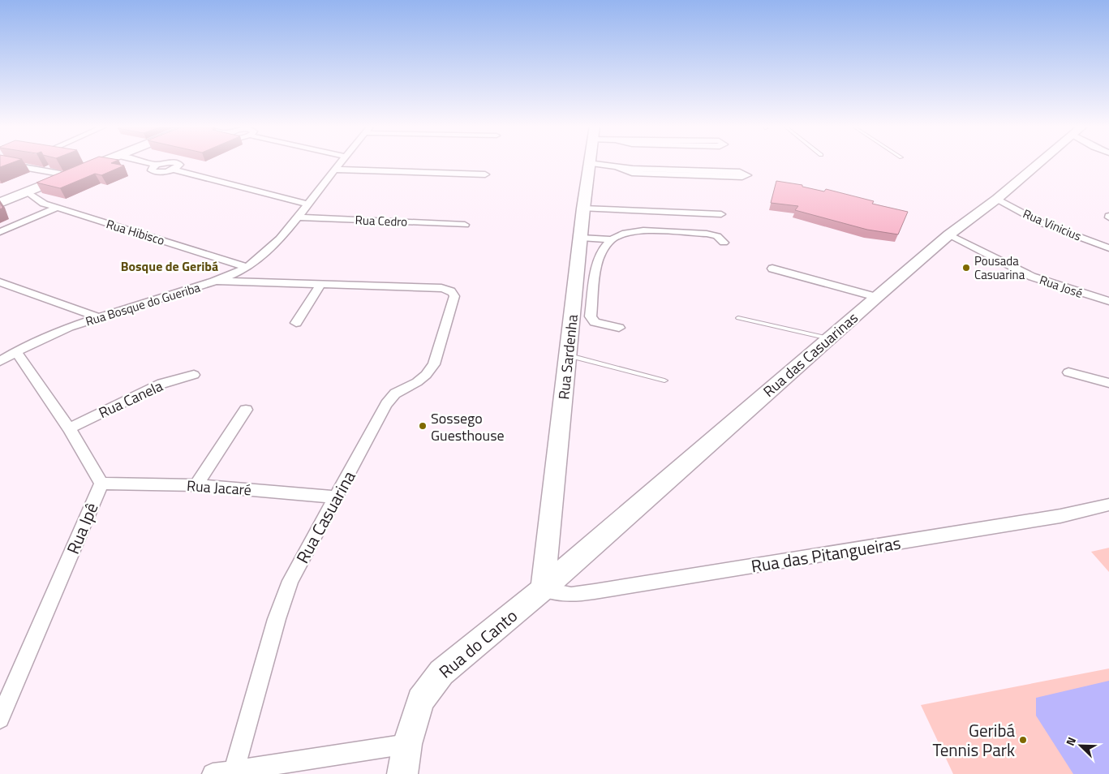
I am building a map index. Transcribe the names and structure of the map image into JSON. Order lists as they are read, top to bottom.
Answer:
{
  "streets": {
    "street": [
      "Rua Cedro",
      "Rua Vinicius",
      "Rua Hibisco",
      "Rua José",
      "Rua Bosque do Gueriba",
      "Rua das Casuarinas",
      "Rua Sardenha",
      "Rua Canela",
      "Rua Jacaré",
      "Rua Casuarina",
      "Rua Ipê",
      "Rua das Pitangueiras",
      "Rua do Canto"
    ]
  },
  "crossings": [
    ["Rua Cedro", "Rua Bosque do Gueriba"],
    ["Rua Vinicius", "Rua das Casuarinas"],
    ["Rua Hibisco", "Rua Bosque do Gueriba"],
    ["Rua José", "Rua das Casuarinas"],
    ["Rua das Casuarinas", "Rua Sardenha"],
    ["Rua das Casuarinas", "Rua das Pitangueiras"],
    ["Rua das Casuarinas", "Rua do Canto"],
    ["Rua Sardenha", "Rua das Pitangueiras"],
    ["Rua Sardenha", "Rua do Canto"],
    ["Rua Jacaré", "Rua Casuarina"],
    ["Rua Jacaré", "Rua Ipê"],
    ["Rua das Pitangueiras", "Rua do Canto"]
  ],
  "districts": ["Bosque de Geribá"],
  "places": ["Pousada Casuarina", "Sossego Guesthouse", "Geribá Tennis Park"],
  "north": "top left"
}
